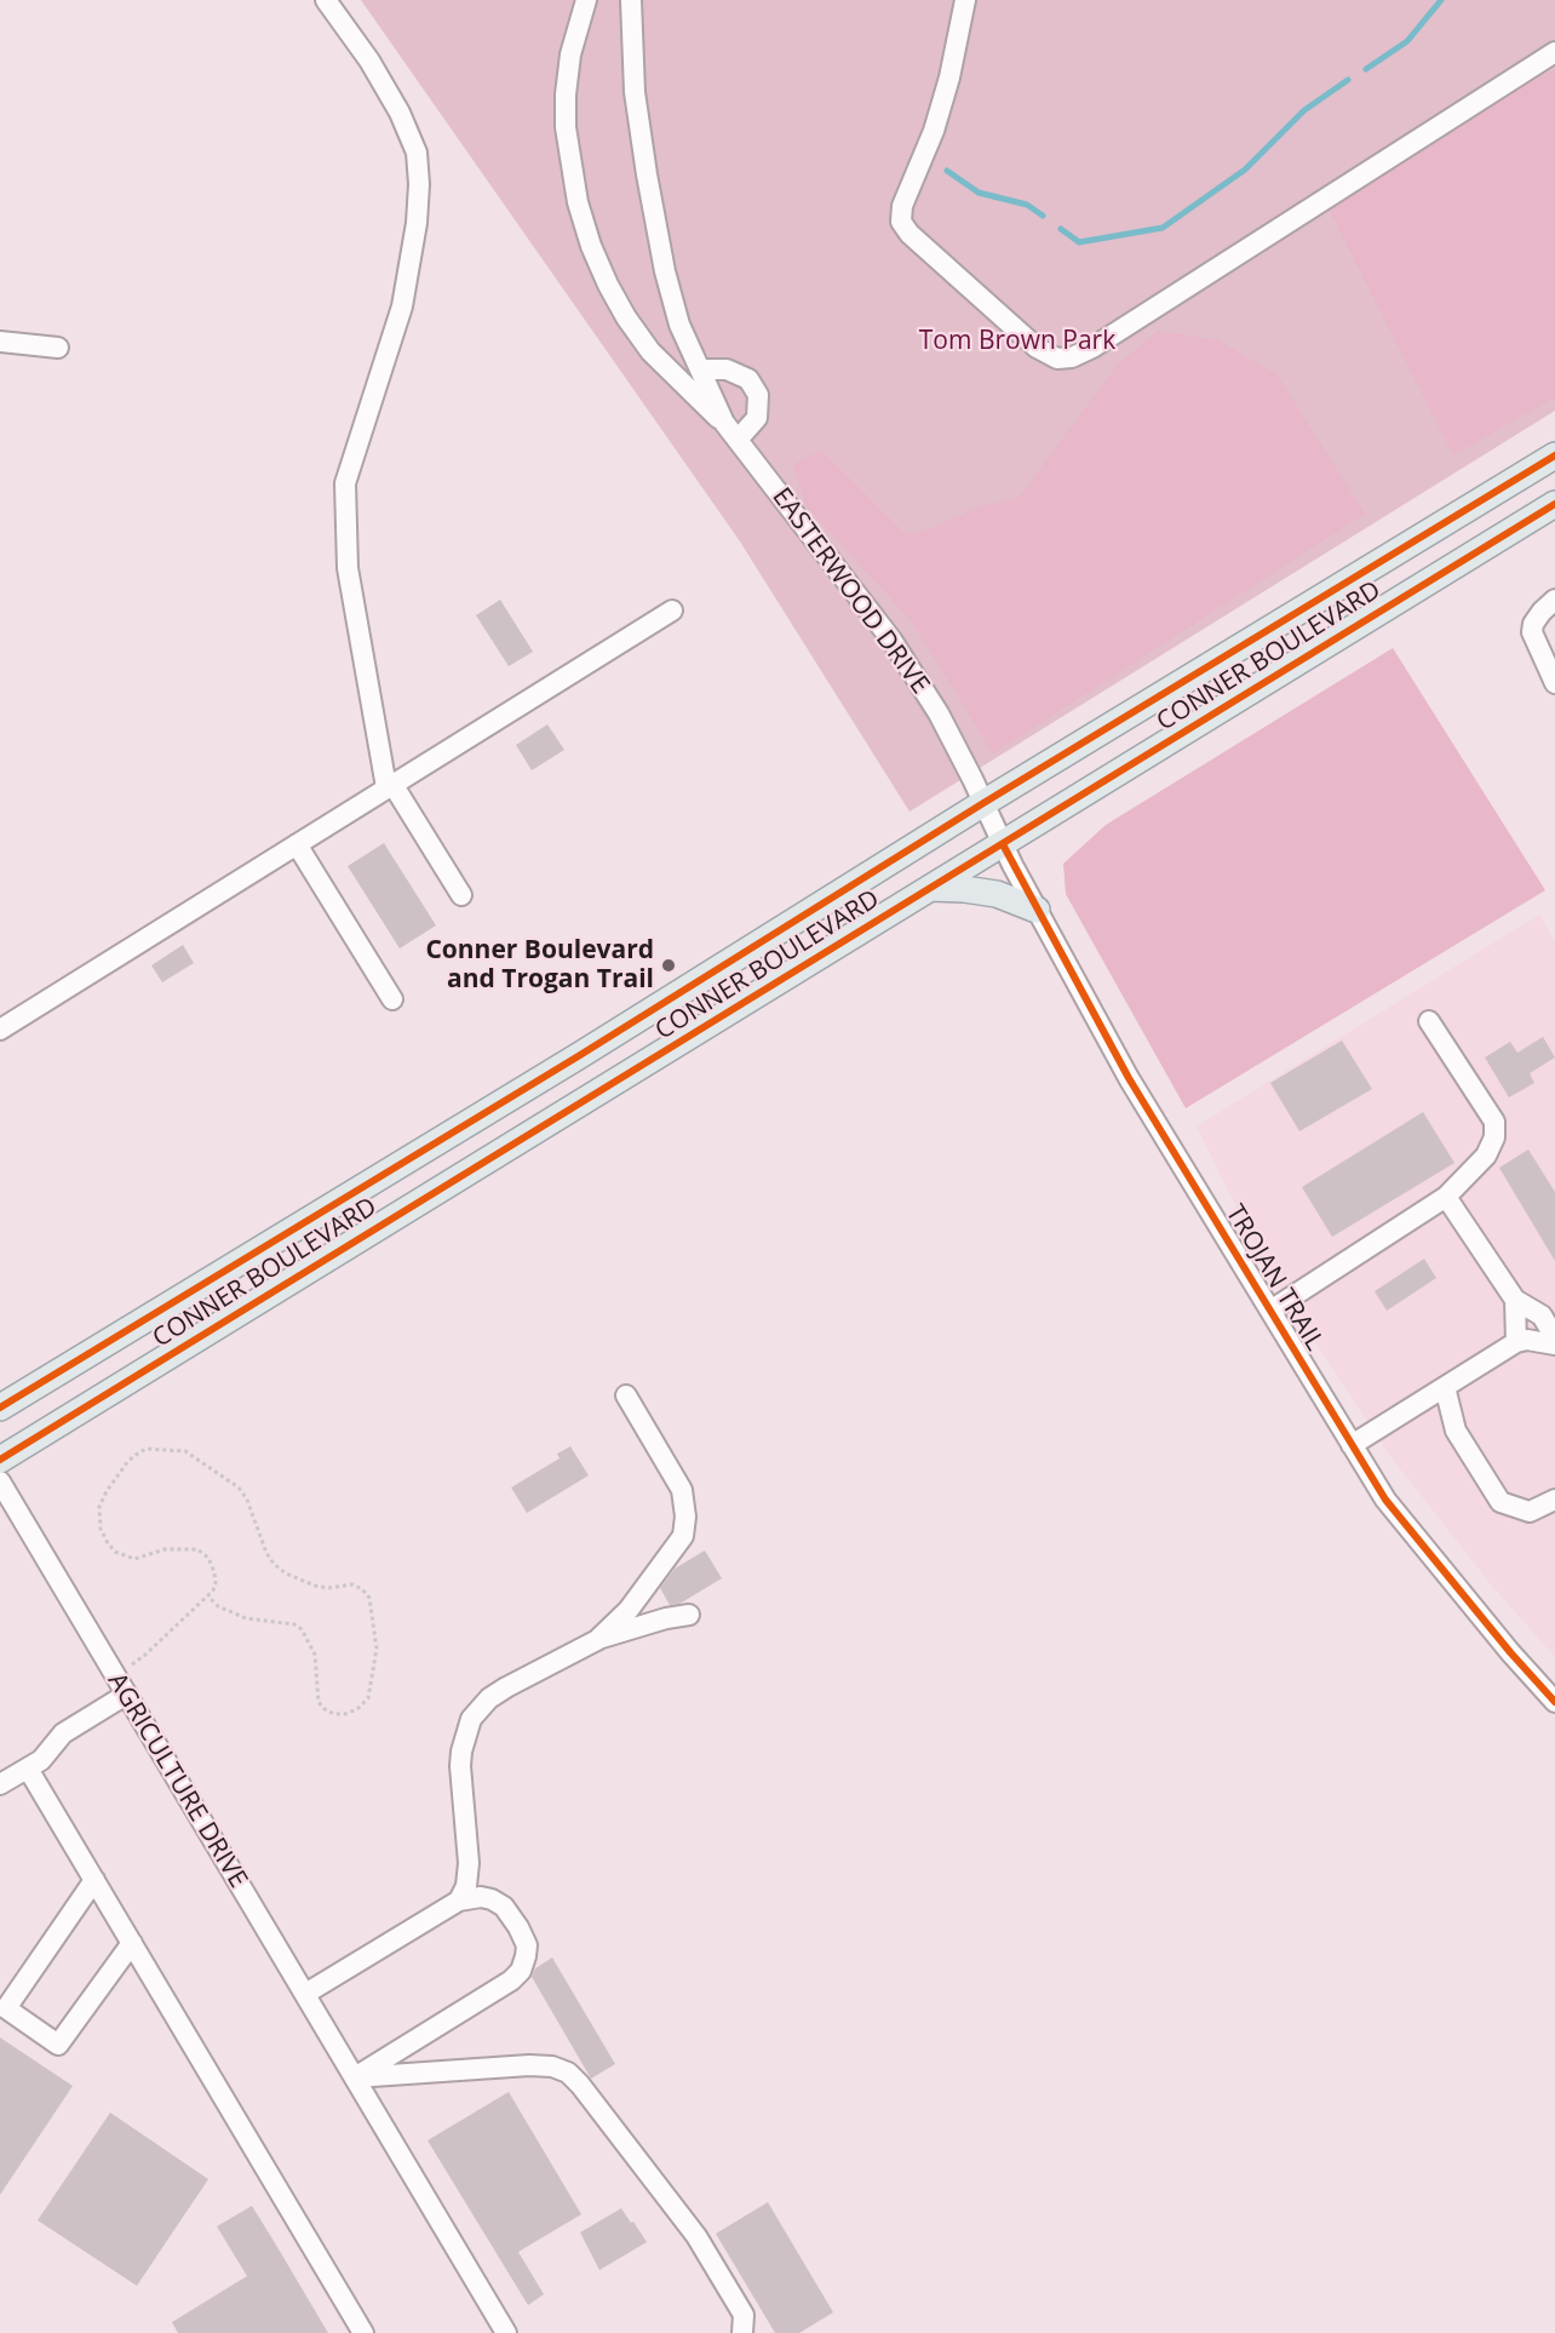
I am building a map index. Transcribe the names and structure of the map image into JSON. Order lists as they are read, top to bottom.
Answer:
{
  "streets": {
    "main road": ["CONNER BOULEVARD"],
    "street": ["EASTERWOOD DRIVE", "TROJAN TRAIL", "AGRICULTURE DRIVE"]
  },
  "crossings": [
    ["EASTERWOOD DRIVE", "CONNER BOULEVARD"],
    ["EASTERWOOD DRIVE", "TROJAN TRAIL"],
    ["CONNER BOULEVARD", "TROJAN TRAIL"]
  ],
  "parks": ["Tom Brown Park"],
  "places": ["Conner Boulevard and Trogan Trail"]
}
